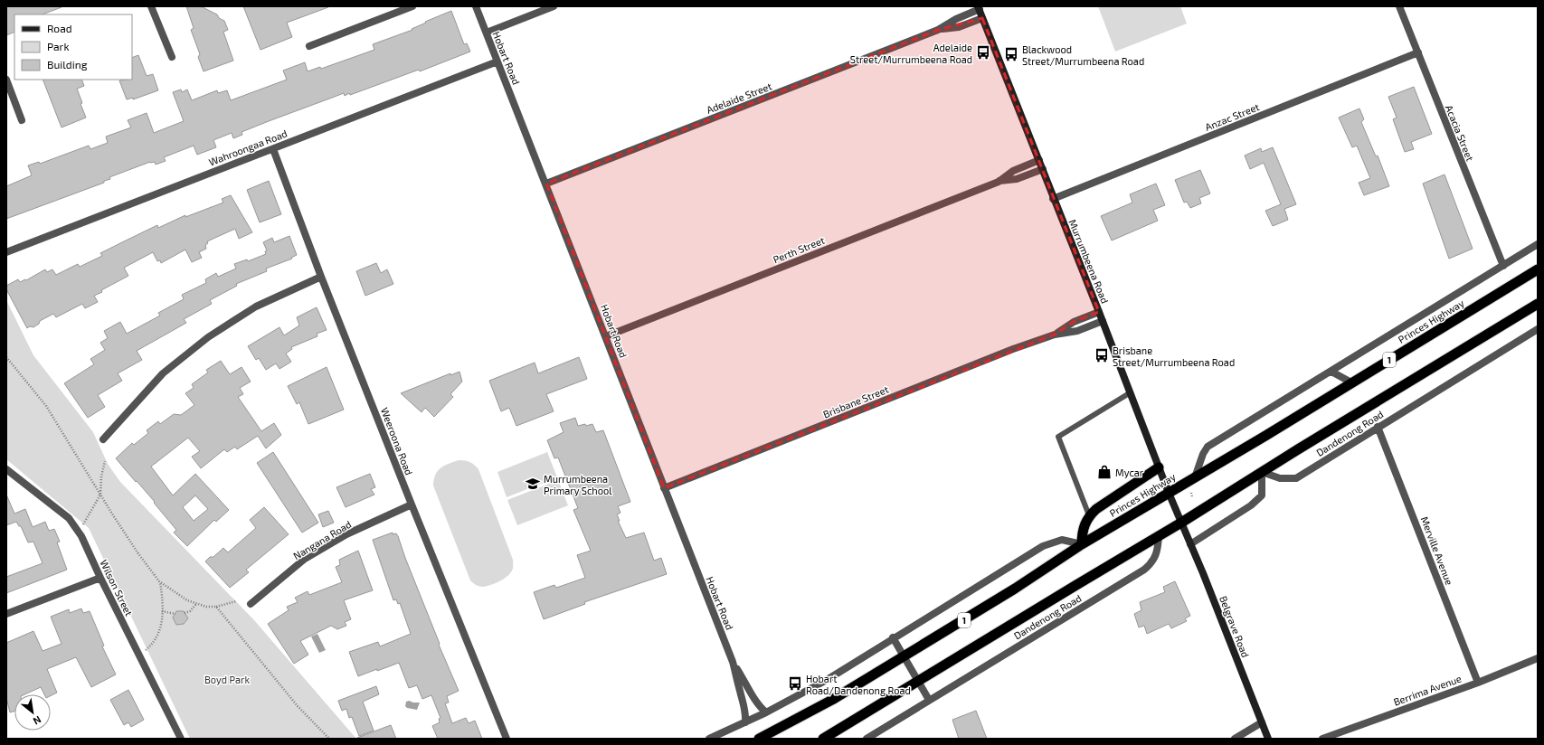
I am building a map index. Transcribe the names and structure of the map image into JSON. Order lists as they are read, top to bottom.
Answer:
{
  "streets": {
    "highway": ["Princes Highway", "1"],
    "main road": ["Murrumbeena Road", "Belgrave Road"],
    "street": [
      "Hobart Road",
      "Adelaide Street",
      "Anzac Street",
      "Acacia Street",
      "Wahroongaa Road",
      "Perth Street",
      "Brisbane Street",
      "Dandenong Road",
      "Weeroona Road",
      "Nangana Road",
      "Merville Avenue",
      "Wilson Street",
      "Berrima Avenue"
    ]
  },
  "crossings": [
    ["Hobart Road", "Adelaide Street"],
    ["Hobart Road", "Wahroongaa Road"],
    ["Hobart Road", "Perth Street"],
    ["Hobart Road", "Brisbane Street"],
    ["Adelaide Street", "Murrumbeena Road"],
    ["Anzac Street", "Acacia Street"],
    ["Anzac Street", "Murrumbeena Road"],
    ["Wahroongaa Road", "Weeroona Road"],
    ["Perth Street", "Murrumbeena Road"],
    ["Murrumbeena Road", "Princes Highway"],
    ["Murrumbeena Road", "Brisbane Street"],
    ["Murrumbeena Road", "Belgrave Road"],
    ["Dandenong Road", "Merville Avenue"],
    ["Weeroona Road", "Nangana Road"],
    ["Merville Avenue", "Berrima Avenue"]
  ],
  "parks": ["Boyd Park"],
  "places": {
    "bus stop": [
      "Adelaide Street/Murrumbeena Road",
      "Blackwood Street/Murrumbeena Road",
      "Brisbane Street/Murrumbeena Road",
      "Hobart Road/Dandenong Road"
    ],
    "shop": ["Mycar"],
    "school or university": ["Murrumbeena Primary School"]
  },
  "legend": ["Road", "Park", "Building"],
  "north": "bottom right"
}
